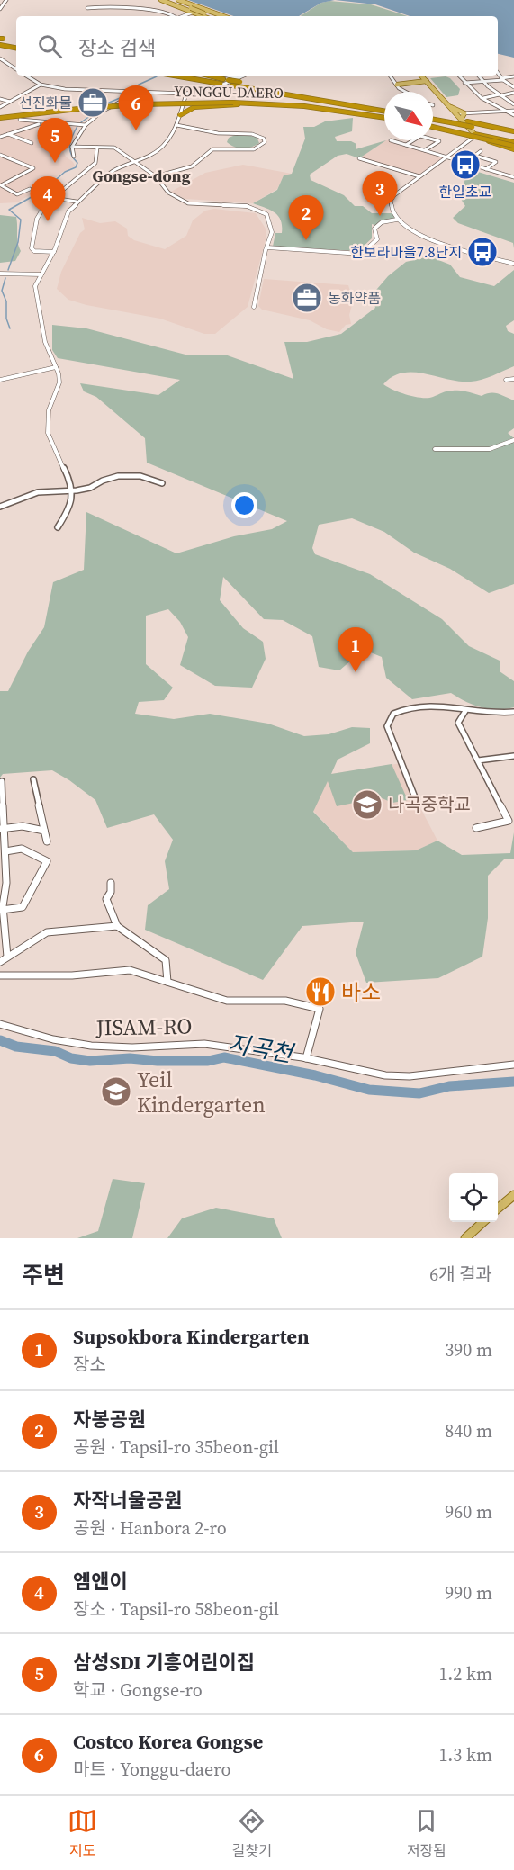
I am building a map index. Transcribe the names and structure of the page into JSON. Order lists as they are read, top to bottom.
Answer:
{
  "streets": {
    "highway": ["YONGGU-DAERO"],
    "street": ["JISAM-RO"]
  },
  "districts": ["Gongse-dong"],
  "water": ["지곡천"],
  "places": {
    "office": ["선진화물", "동화약품"],
    "bus stop": ["한일초교", "한보라마을7.8단지"],
    "school or university": ["나곡중학교", "Yeil Kindergarten"],
    "restaurant": ["바소"]
  },
  "north": "bottom right",
  "page": {
    "search": "장소 검색",
    "pins": [
      "6",
      "5",
      "3",
      "4",
      "2",
      "1"
    ],
    "heading": ["주변", "6개 결과"],
    "list": [
      {
        "mark": "1",
        "name": "Supsokbora Kindergarten",
        "note": "장소",
        "value": "390 m"
      },
      {
        "mark": "2",
        "name": "자봉공원",
        "note": "공원 · Tapsil-ro 35beon-gil",
        "value": "840 m"
      },
      {
        "mark": "3",
        "name": "자작너울공원",
        "note": "공원 · Hanbora 2-ro",
        "value": "960 m"
      },
      {
        "mark": "4",
        "name": "엠앤이",
        "note": "장소 · Tapsil-ro 58beon-gil",
        "value": "990 m"
      },
      {
        "mark": "5",
        "name": "삼성SDI 기흥어린이집",
        "note": "학교 · Gongse-ro",
        "value": "1.2 km"
      },
      {
        "mark": "6",
        "name": "Costco Korea Gongse",
        "note": "마트 · Yonggu-daero",
        "value": "1.3 km"
      }
    ],
    "nav": ["지도", "길찾기", "저장됨"]
  }
}
